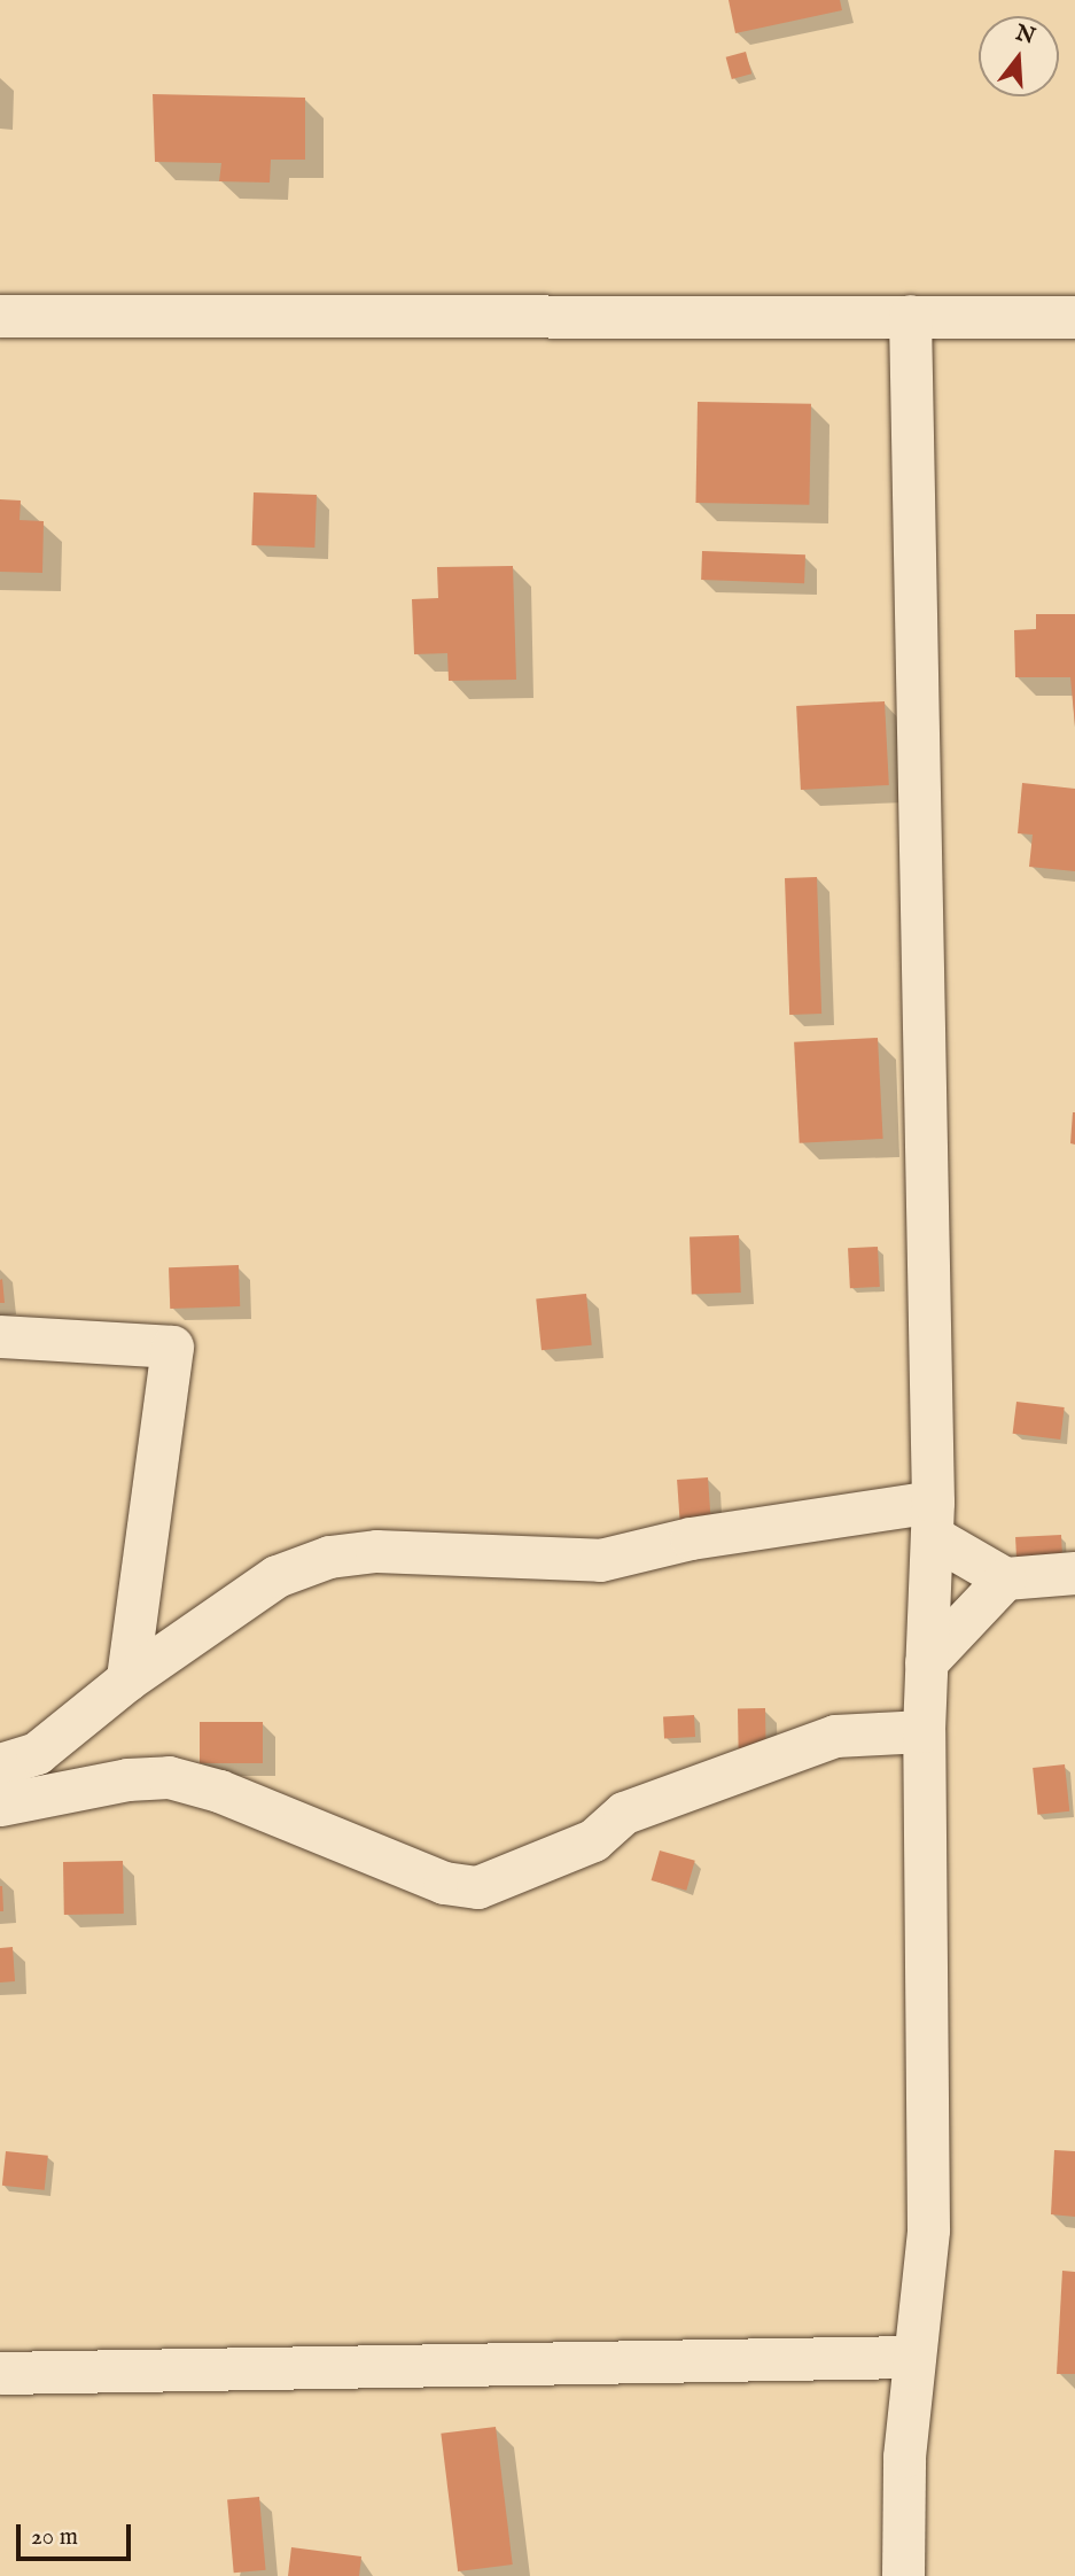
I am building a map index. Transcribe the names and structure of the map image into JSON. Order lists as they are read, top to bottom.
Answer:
{
  "scale_bar": "20 m",
  "north": "top"
}
